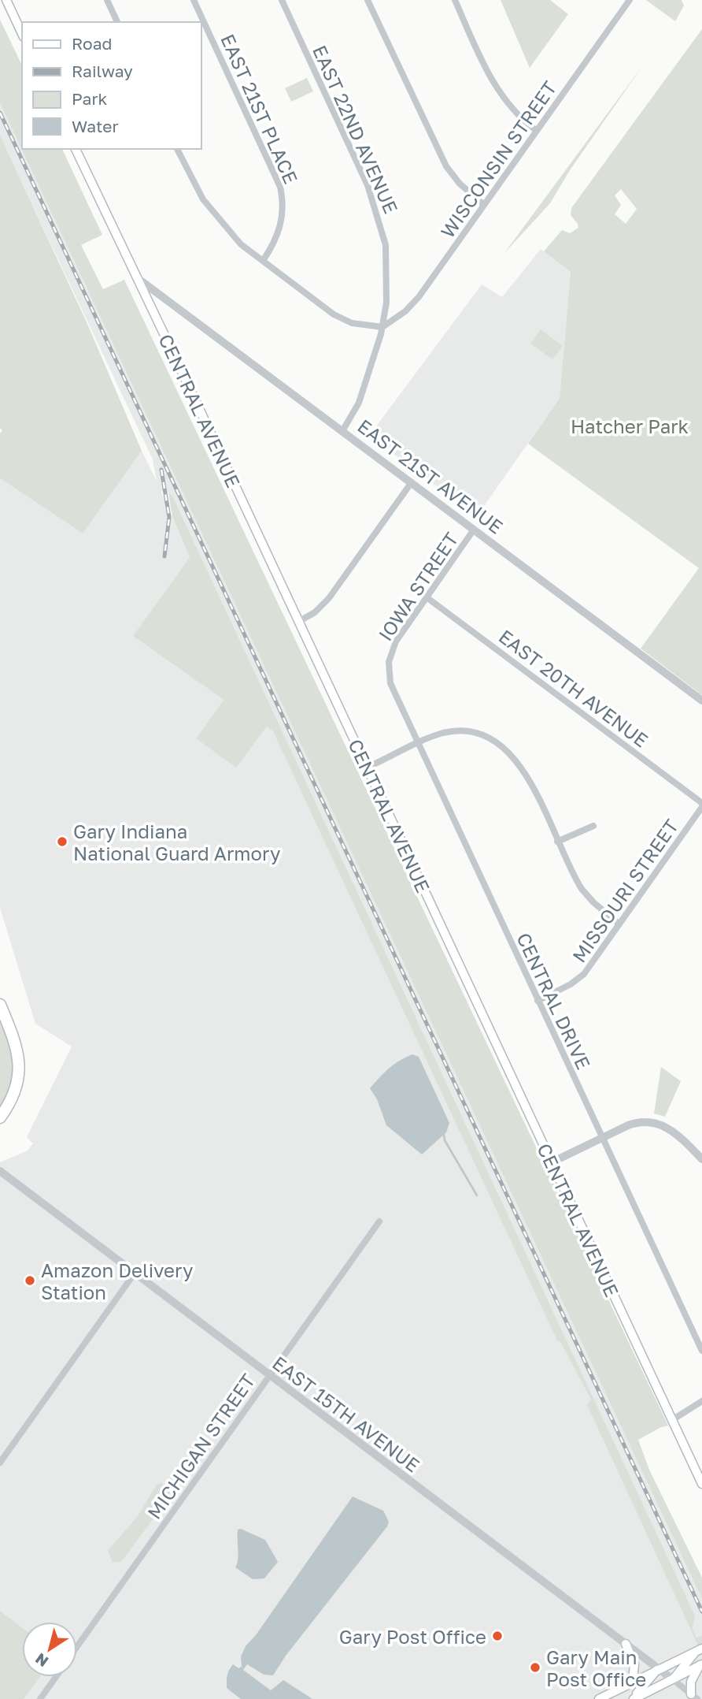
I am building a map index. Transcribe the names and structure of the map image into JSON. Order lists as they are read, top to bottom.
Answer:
{
  "streets": {
    "main road": ["CENTRAL AVENUE"],
    "street": [
      "EAST 21ST PLACE",
      "EAST 22ND AVENUE",
      "WISCONSIN STREET",
      "EAST 21ST AVENUE",
      "IOWA STREET",
      "EAST 20TH AVENUE",
      "MISSOURI STREET",
      "CENTRAL DRIVE",
      "EAST 15TH AVENUE",
      "MICHIGAN STREET"
    ]
  },
  "crossings": [
    ["EAST 22ND AVENUE", "WISCONSIN STREET"],
    ["EAST 22ND AVENUE", "EAST 21ST AVENUE"],
    ["CENTRAL AVENUE", "EAST 21ST AVENUE"],
    ["EAST 21ST AVENUE", "IOWA STREET"],
    ["IOWA STREET", "EAST 20TH AVENUE"],
    ["IOWA STREET", "CENTRAL DRIVE"],
    ["EAST 20TH AVENUE", "MISSOURI STREET"],
    ["MISSOURI STREET", "CENTRAL DRIVE"],
    ["EAST 15TH AVENUE", "MICHIGAN STREET"]
  ],
  "parks": ["Hatcher Park"],
  "places": [
    "Gary Indiana National Guard Armory",
    "Amazon Delivery Station",
    "Gary Post Office",
    "Gary Main Post Office"
  ],
  "legend": [
    "Road",
    "Railway",
    "Park",
    "Water"
  ],
  "north": "bottom left"
}
